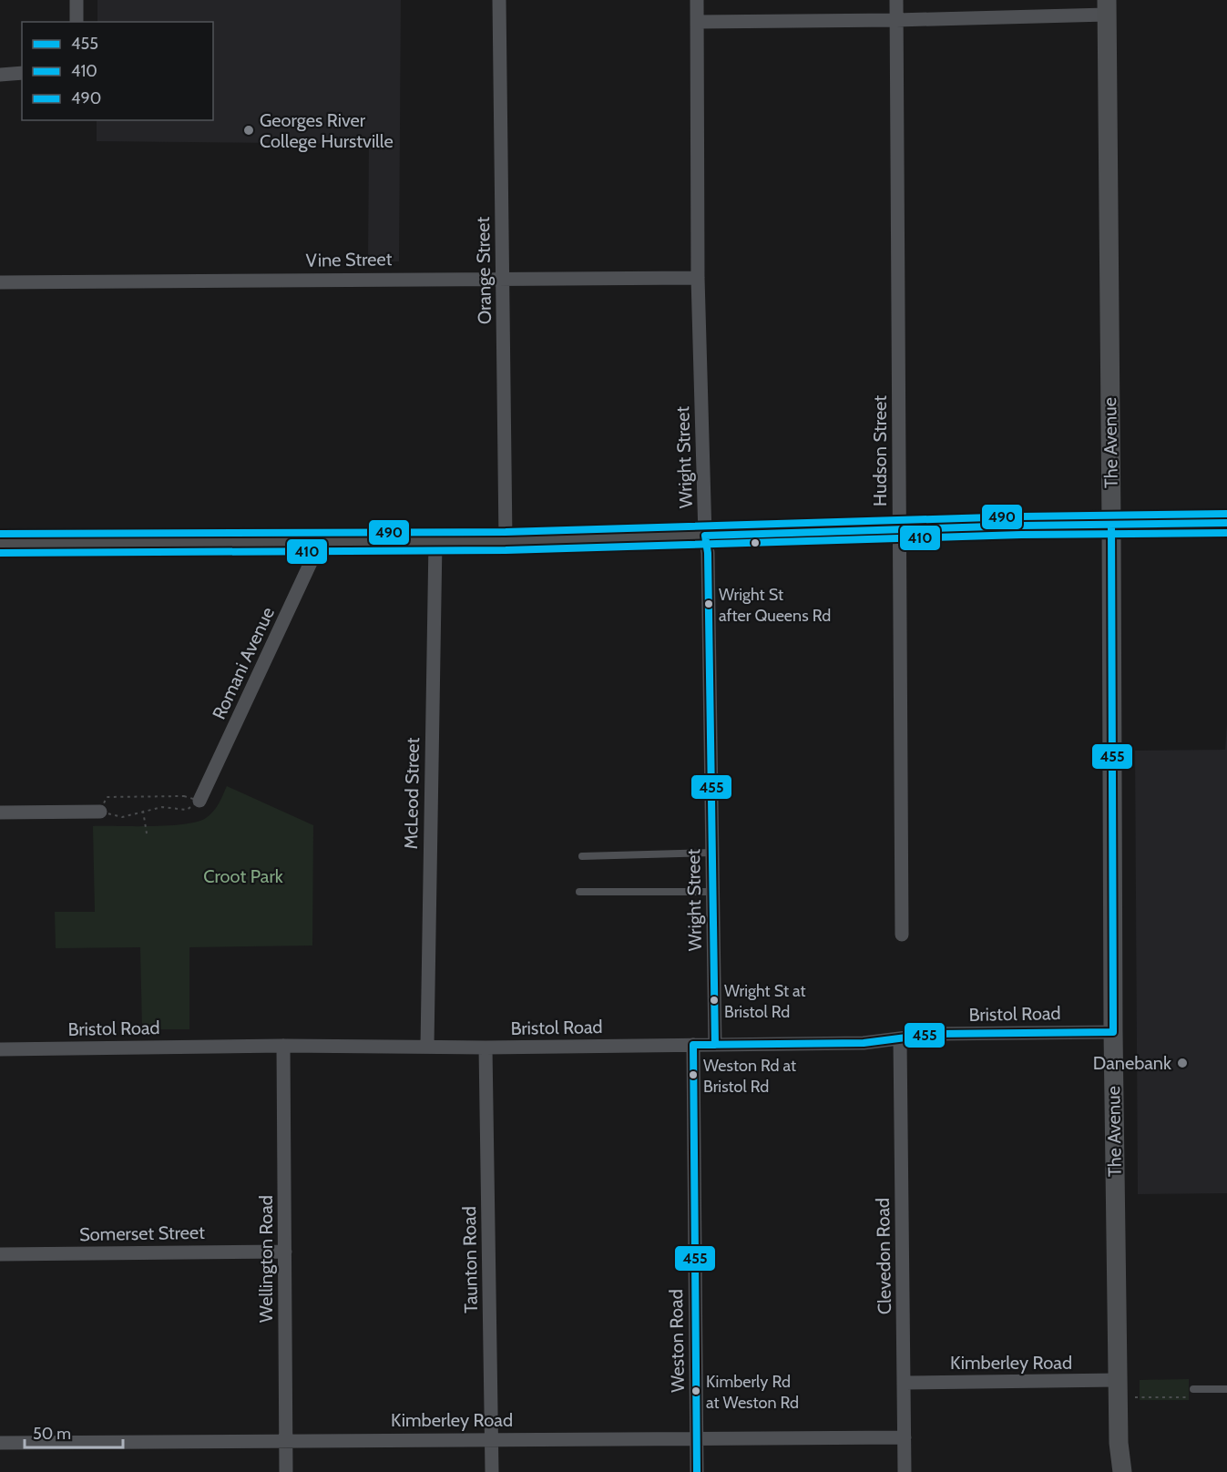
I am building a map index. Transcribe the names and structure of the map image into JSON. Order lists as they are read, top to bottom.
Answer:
{
  "streets": {
    "street": [
      "Vine Street",
      "Orange Street",
      "The Avenue",
      "Hudson Street",
      "Wright Street",
      "Romani Avenue",
      "McLeod Street",
      "Bristol Road",
      "Somerset Street",
      "Clevedon Road",
      "Wellington Road",
      "Taunton Road",
      "Weston Road",
      "Kimberley Road"
    ]
  },
  "crossings": [
    ["Vine Street", "Orange Street"],
    ["Vine Street", "Wright Street"],
    ["The Avenue", "Bristol Road"],
    ["The Avenue", "Kimberley Road"],
    ["Wright Street", "Bristol Road"],
    ["McLeod Street", "Bristol Road"],
    ["Bristol Road", "Clevedon Road"],
    ["Bristol Road", "Wellington Road"],
    ["Bristol Road", "Taunton Road"],
    ["Bristol Road", "Weston Road"],
    ["Somerset Street", "Wellington Road"],
    ["Clevedon Road", "Kimberley Road"],
    ["Wellington Road", "Kimberley Road"],
    ["Taunton Road", "Kimberley Road"],
    ["Weston Road", "Kimberley Road"]
  ],
  "parks": ["Croot Park"],
  "places": [
    "Georges River College Hurstville",
    "Wright St after Queens Rd",
    "Wright St at Bristol Rd",
    "Danebank",
    "Weston Rd at Bristol Rd",
    "Kimberly Rd at Weston Rd"
  ],
  "lines": ["transit line 490", "transit line 455", "transit line 410"],
  "legend": ["455", "410", "490"],
  "scale_bar": "50 m"
}
